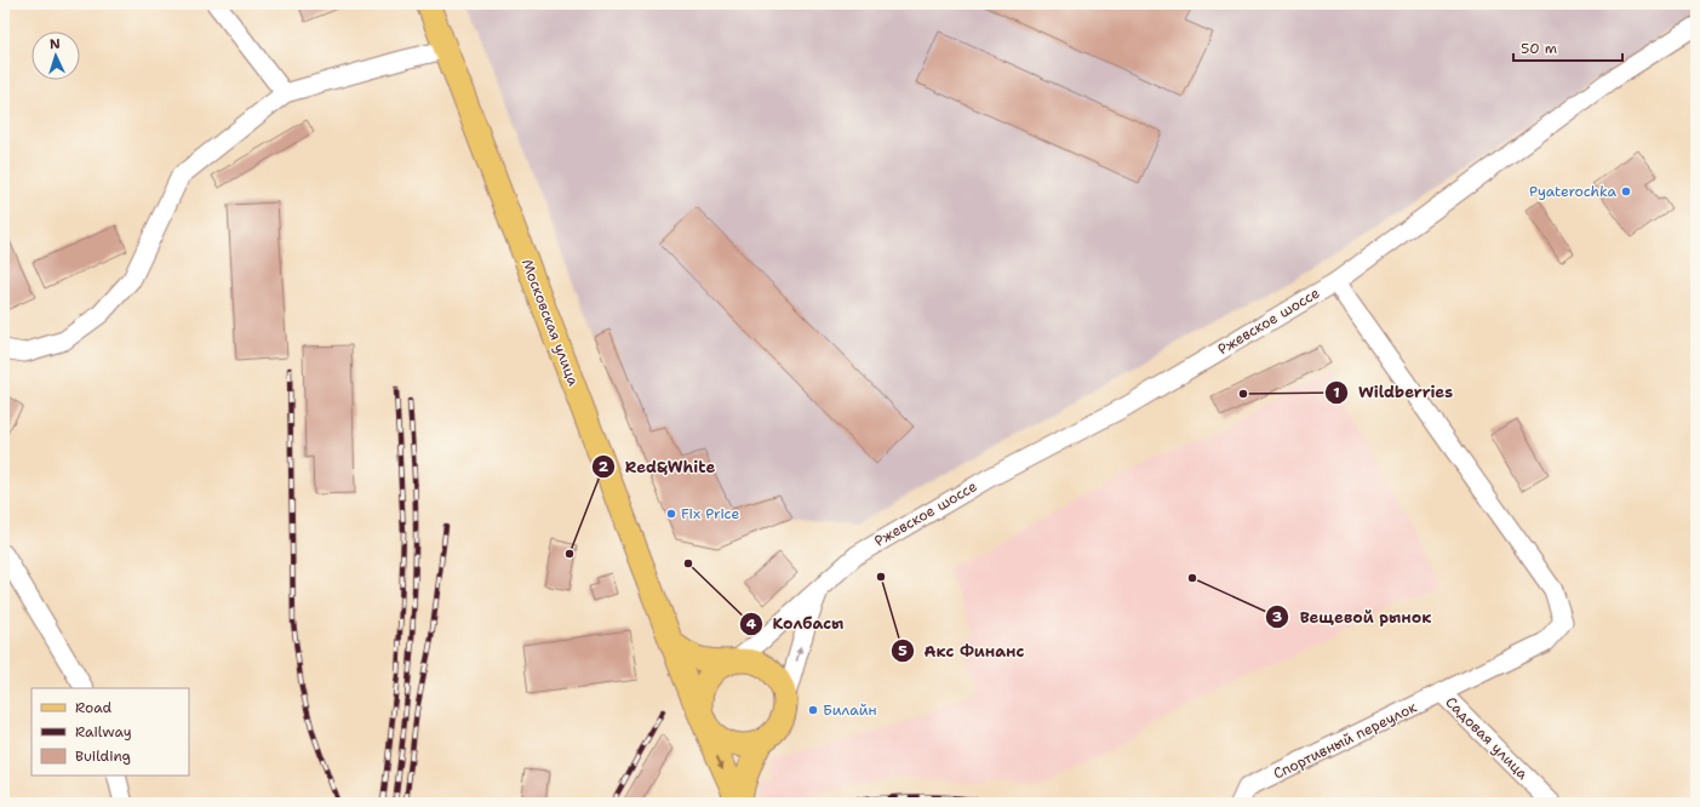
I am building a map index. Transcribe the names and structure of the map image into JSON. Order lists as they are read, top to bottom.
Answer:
{
  "streets": {
    "main road": ["Московская улица"],
    "street": ["Ржевское шоссе", "Садовая улица", "Спортивный переулок"]
  },
  "crossings": [
    ["Ржевское шоссе", "Московская улица"],
    ["Ржевское шоссе", "Спортивный переулок"],
    ["Садовая улица", "Спортивный переулок"]
  ],
  "places": [
    "Pyaterochka",
    "Wildberries",
    "Fix Price",
    "Red&White",
    "Колбасы",
    "Акс Финанс",
    "Вещевой рынок",
    "Билайн"
  ],
  "legend": ["Road", "Railway", "Building"],
  "scale_bar": "50 m",
  "north": "top"
}
